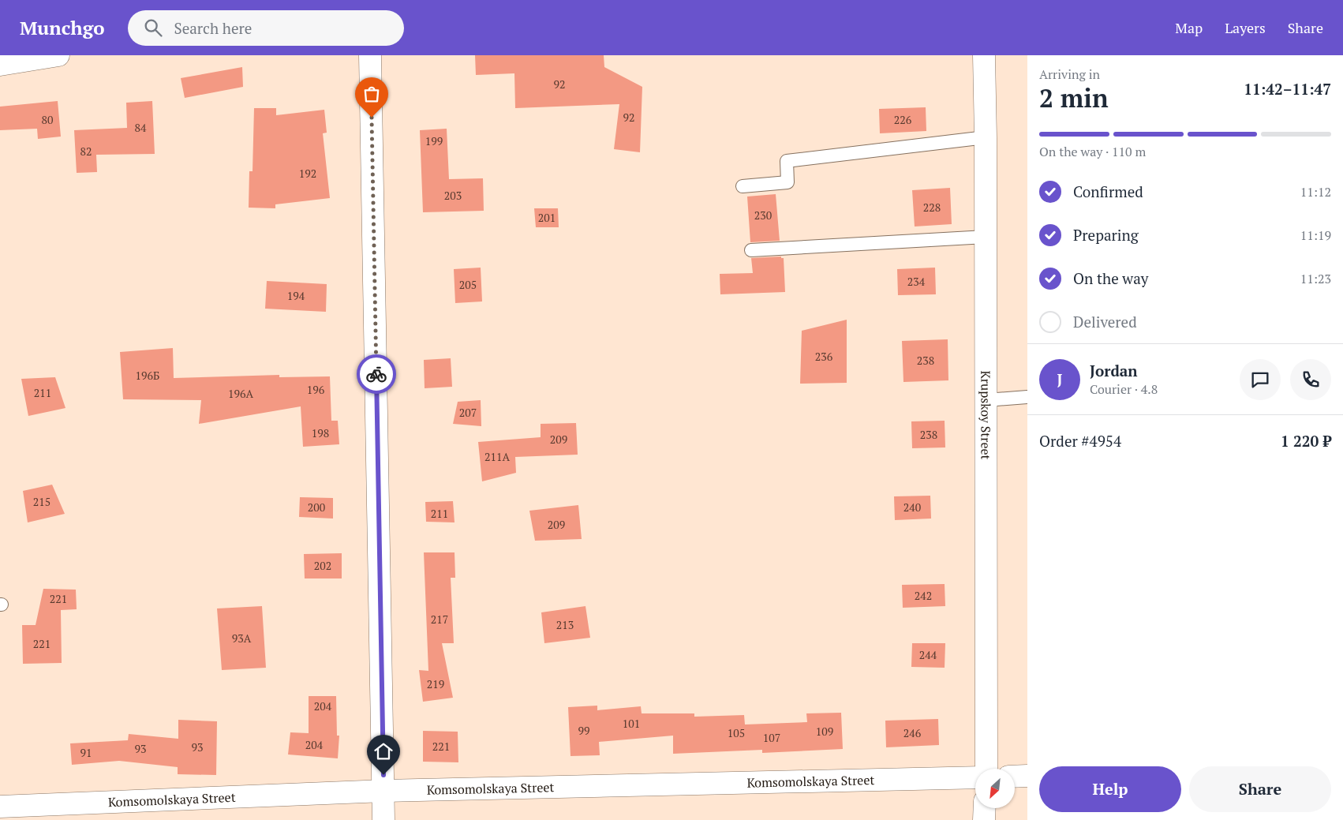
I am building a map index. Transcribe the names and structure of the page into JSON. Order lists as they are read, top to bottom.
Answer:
{
  "streets": {
    "street": ["Krupskoy Street", "Komsomolskaya Street"]
  },
  "house_numbers": [
    "92",
    "92",
    "80",
    "226",
    "84",
    "199",
    "82",
    "192",
    "203",
    "228",
    "230",
    "201",
    "234",
    "205",
    "194",
    "236",
    "238",
    "196Б",
    "196",
    "211",
    "196А",
    "207",
    "198",
    "238",
    "209",
    "211А",
    "215",
    "200",
    "240",
    "211",
    "209",
    "202",
    "242",
    "221",
    "217",
    "213",
    "93А",
    "221",
    "244",
    "219",
    "204",
    "101",
    "99",
    "109",
    "105",
    "246",
    "107",
    "204",
    "221",
    "93",
    "93",
    "91"
  ],
  "north": "bottom left",
  "page": {
    "header": "Munchgo",
    "search": "Search here",
    "nav": ["Map", "Layers", "Share"],
    "heading": ["2 min", "Arriving in", "11:42–11:47"],
    "panel": [
      "Jordan",
      "Courier · 4.8",
      "Order #4954",
      "1 220 ₽"
    ],
    "bar": "On the way · 110 m",
    "list": [
      ["Confirmed", "11:12"],
      ["Preparing", "11:19"],
      ["On the way", "11:23"],
      "Delivered"
    ],
    "round": "J",
    "buttons": ["Help", "Share"]
  }
}
